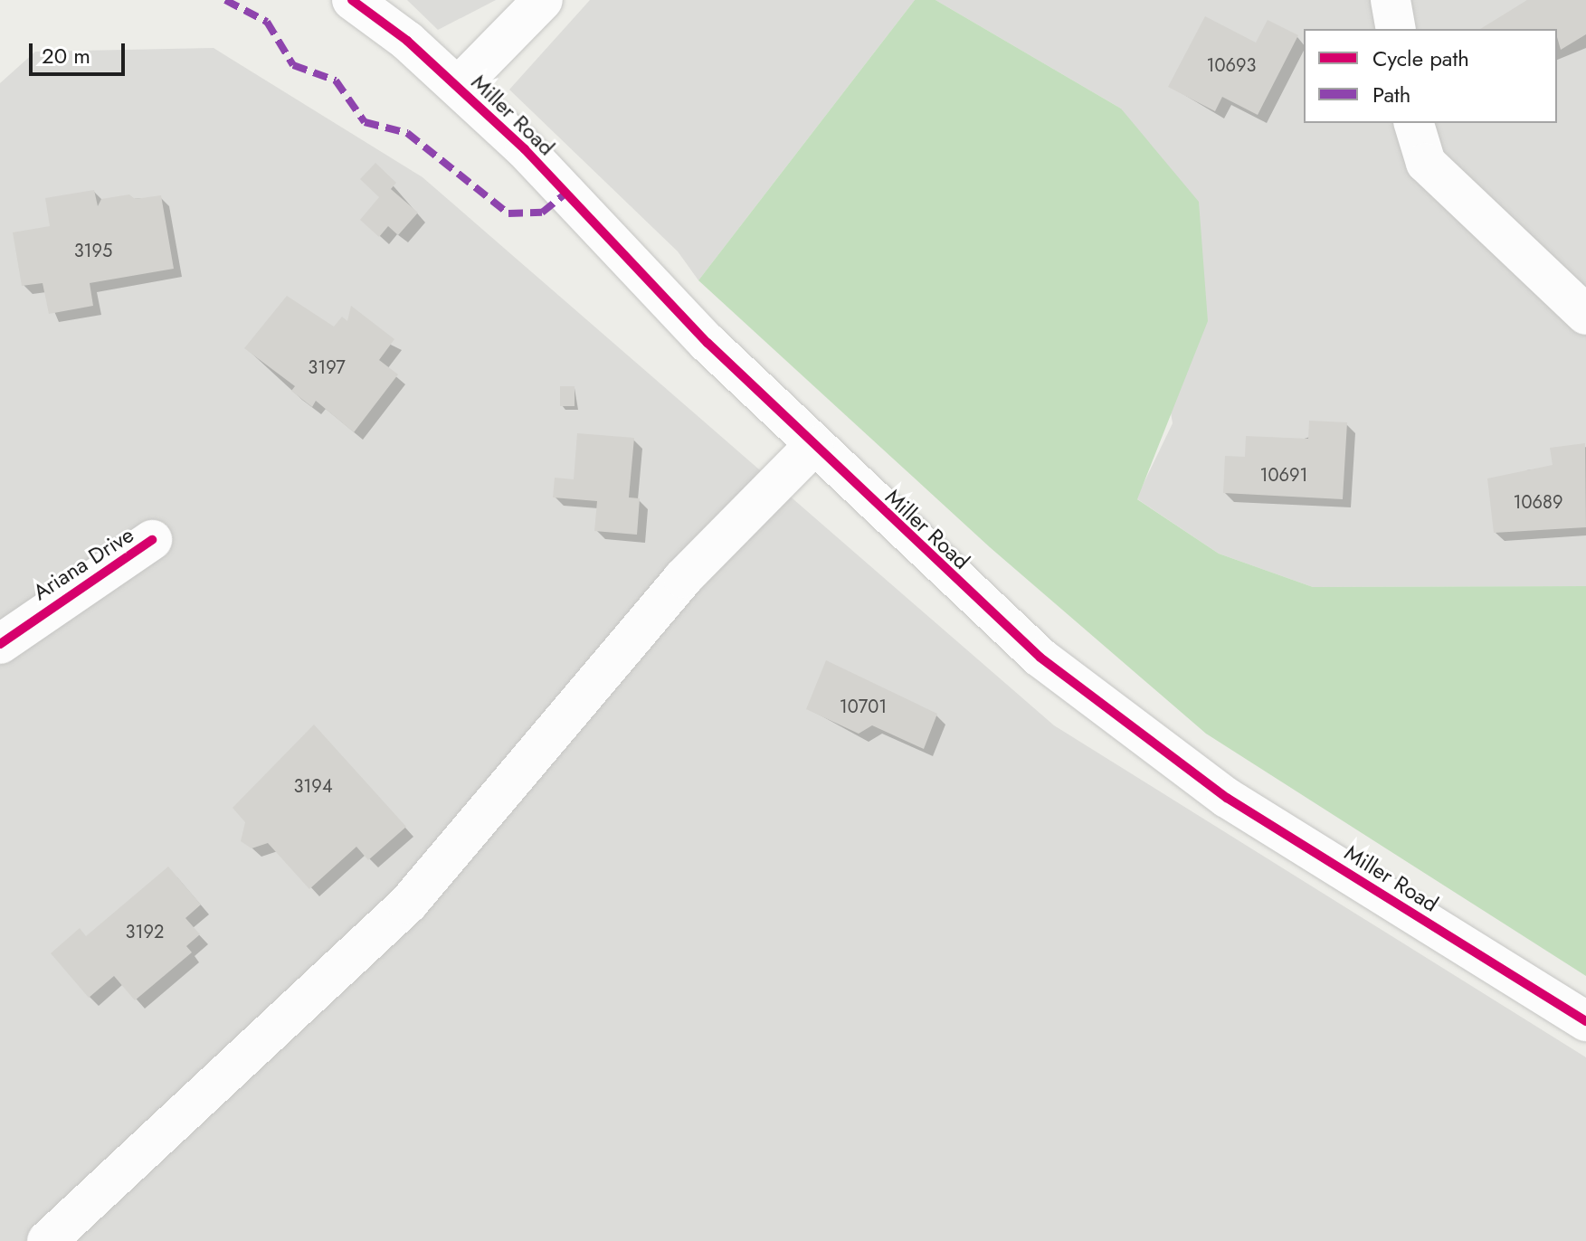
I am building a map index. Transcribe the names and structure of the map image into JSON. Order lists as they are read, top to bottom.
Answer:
{
  "streets": {
    "street": ["Miller Road", "Ariana Drive"]
  },
  "house_numbers": [
    "10693",
    "3195",
    "3197",
    "10691",
    "10689",
    "10701",
    "3194",
    "3192"
  ],
  "legend": ["Cycle path", "Path"],
  "scale_bar": "20 m"
}
